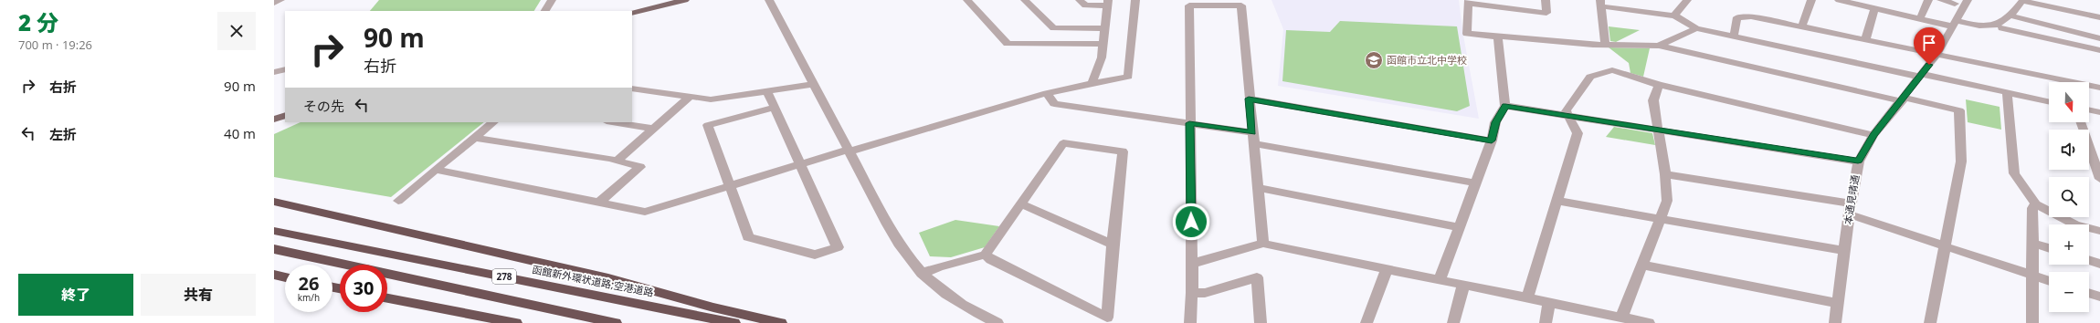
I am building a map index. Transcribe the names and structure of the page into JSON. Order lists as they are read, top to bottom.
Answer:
{
  "streets": {
    "highway": ["278", "函館新外環状道路;空港道路"],
    "street": ["本通見晴通"]
  },
  "places": {
    "school or university": ["函館市立北中学校"]
  },
  "north": "bottom",
  "page": {
    "heading": ["2 分", "700 m · 19:26"],
    "turn": ["90 m", "右折"],
    "list": [
      {
        "name": "右折",
        "value": "90 m"
      },
      {
        "name": "左折",
        "value": "40 m"
      }
    ],
    "map_buttons": ["+", "−"],
    "then": "その先",
    "speed": "26 km/h",
    "limit": "30",
    "buttons": ["終了", "共有"]
  }
}
